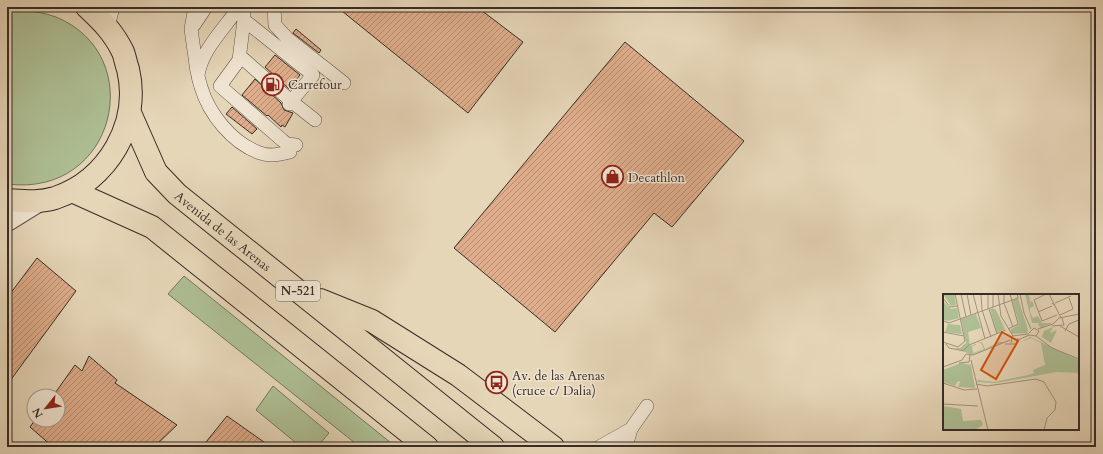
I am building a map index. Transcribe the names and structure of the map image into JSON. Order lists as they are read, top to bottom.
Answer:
{
  "streets": {
    "highway": ["Avenida de las Arenas", "N-521"]
  },
  "crossings": [
    ["Avenida de las Arenas", "N-521"]
  ],
  "places": {
    "fuel station": ["Carrefour"],
    "shop": ["Decathlon"],
    "bus stop": ["Av. de las Arenas (cruce c/ Dalia)"]
  },
  "north": "bottom left"
}
